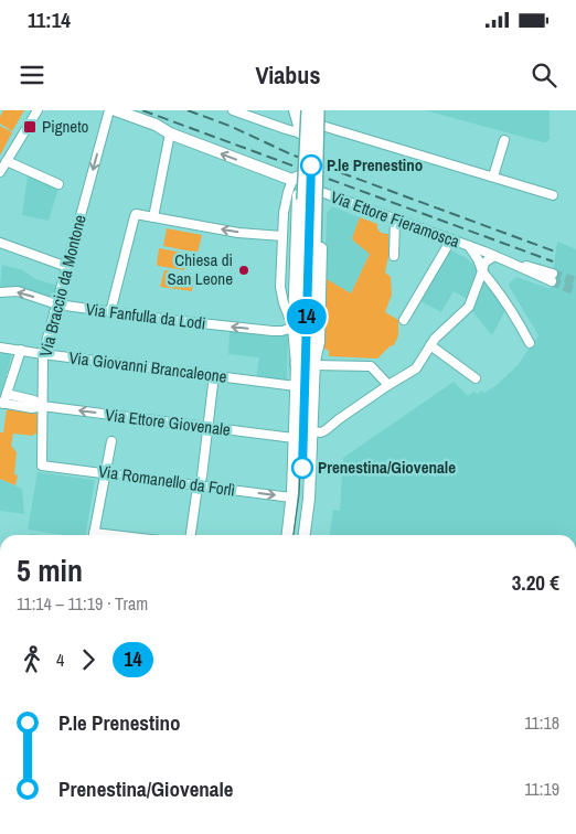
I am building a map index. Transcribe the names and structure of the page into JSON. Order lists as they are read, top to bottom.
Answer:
{
  "streets": {
    "street": [
      "Via Ettore Fieramosca",
      "Via Braccio da Montone",
      "Via Fanfulla da Lodi",
      "Via Giovanni Brancaleone",
      "Via Ettore Giovenale",
      "Via Romanello da Forlì"
    ]
  },
  "crossings": [
    ["Via Braccio da Montone", "Via Fanfulla da Lodi"],
    ["Via Braccio da Montone", "Via Giovanni Brancaleone"],
    ["Via Braccio da Montone", "Via Ettore Giovenale"],
    ["Via Braccio da Montone", "Via Romanello da Forlì"]
  ],
  "one_way": ["Via Fanfulla da Lodi", "Via Ettore Giovenale", "Via Romanello da Forlì"],
  "places": {
    "transit": ["Pigneto"],
    "other": ["P.le Prenestino", "Chiesa di San Leone", "Prenestina/Giovenale"]
  },
  "lines": ["tram line 14"],
  "page": {
    "status": "11:14",
    "header": "Viabus",
    "on_map": "14",
    "heading": ["5 min", "11:14 – 11:19 · Tram", "3.20 €"],
    "legs": ["4", "14"],
    "list": [
      {
        "name": "P.le Prenestino",
        "value": "11:18"
      },
      {
        "name": "Prenestina/Giovenale",
        "value": "11:19"
      }
    ]
  }
}
